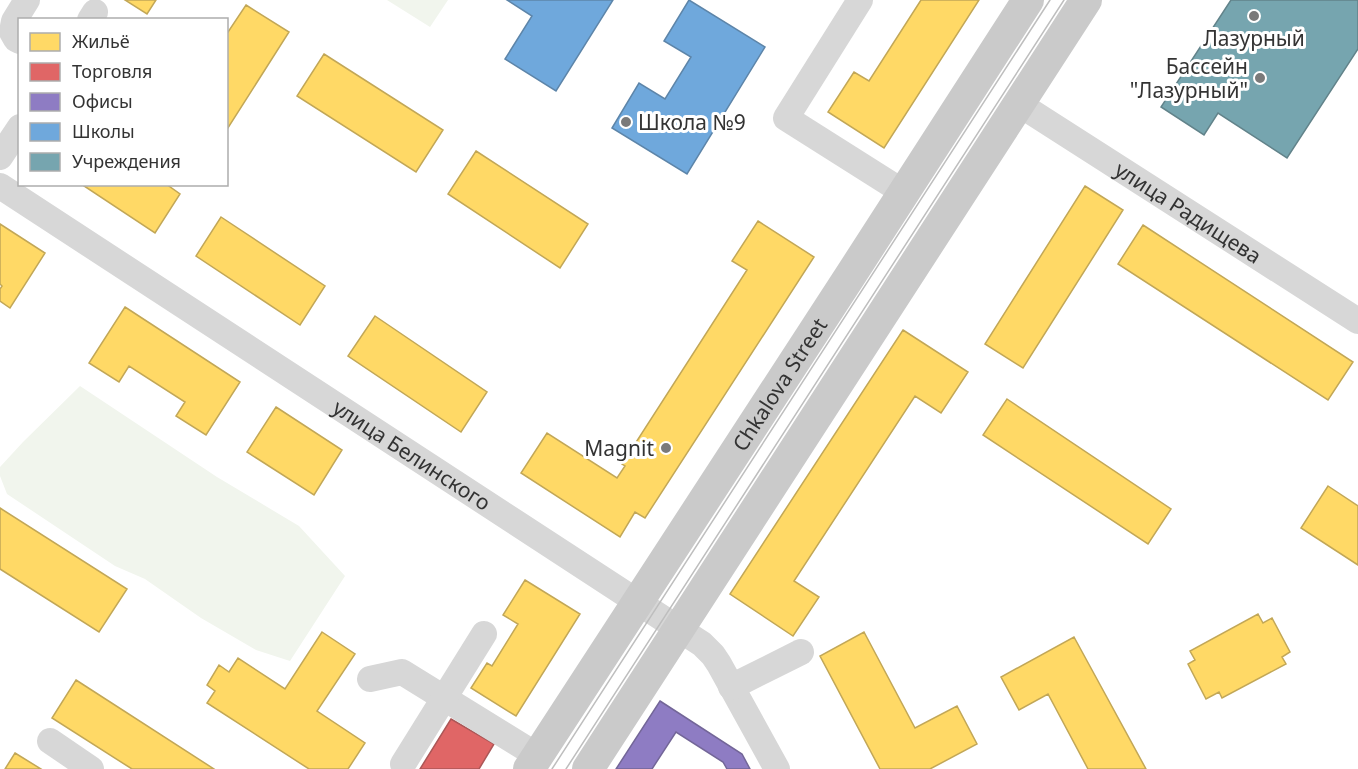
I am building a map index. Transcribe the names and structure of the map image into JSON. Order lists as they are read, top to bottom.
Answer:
{
  "streets": {
    "main road": ["Chkalova Street"],
    "street": ["улица Радищева", "улица Белинского"]
  },
  "crossings": [
    ["Chkalova Street", "улица Белинского"]
  ],
  "places": [
    "Лазурный",
    "Бассейн \"Лазурный\"",
    "Школа №9",
    "Magnit"
  ],
  "legend": [
    "Жильё",
    "Торговля",
    "Офисы",
    "Школы",
    "Учреждения"
  ]
}
